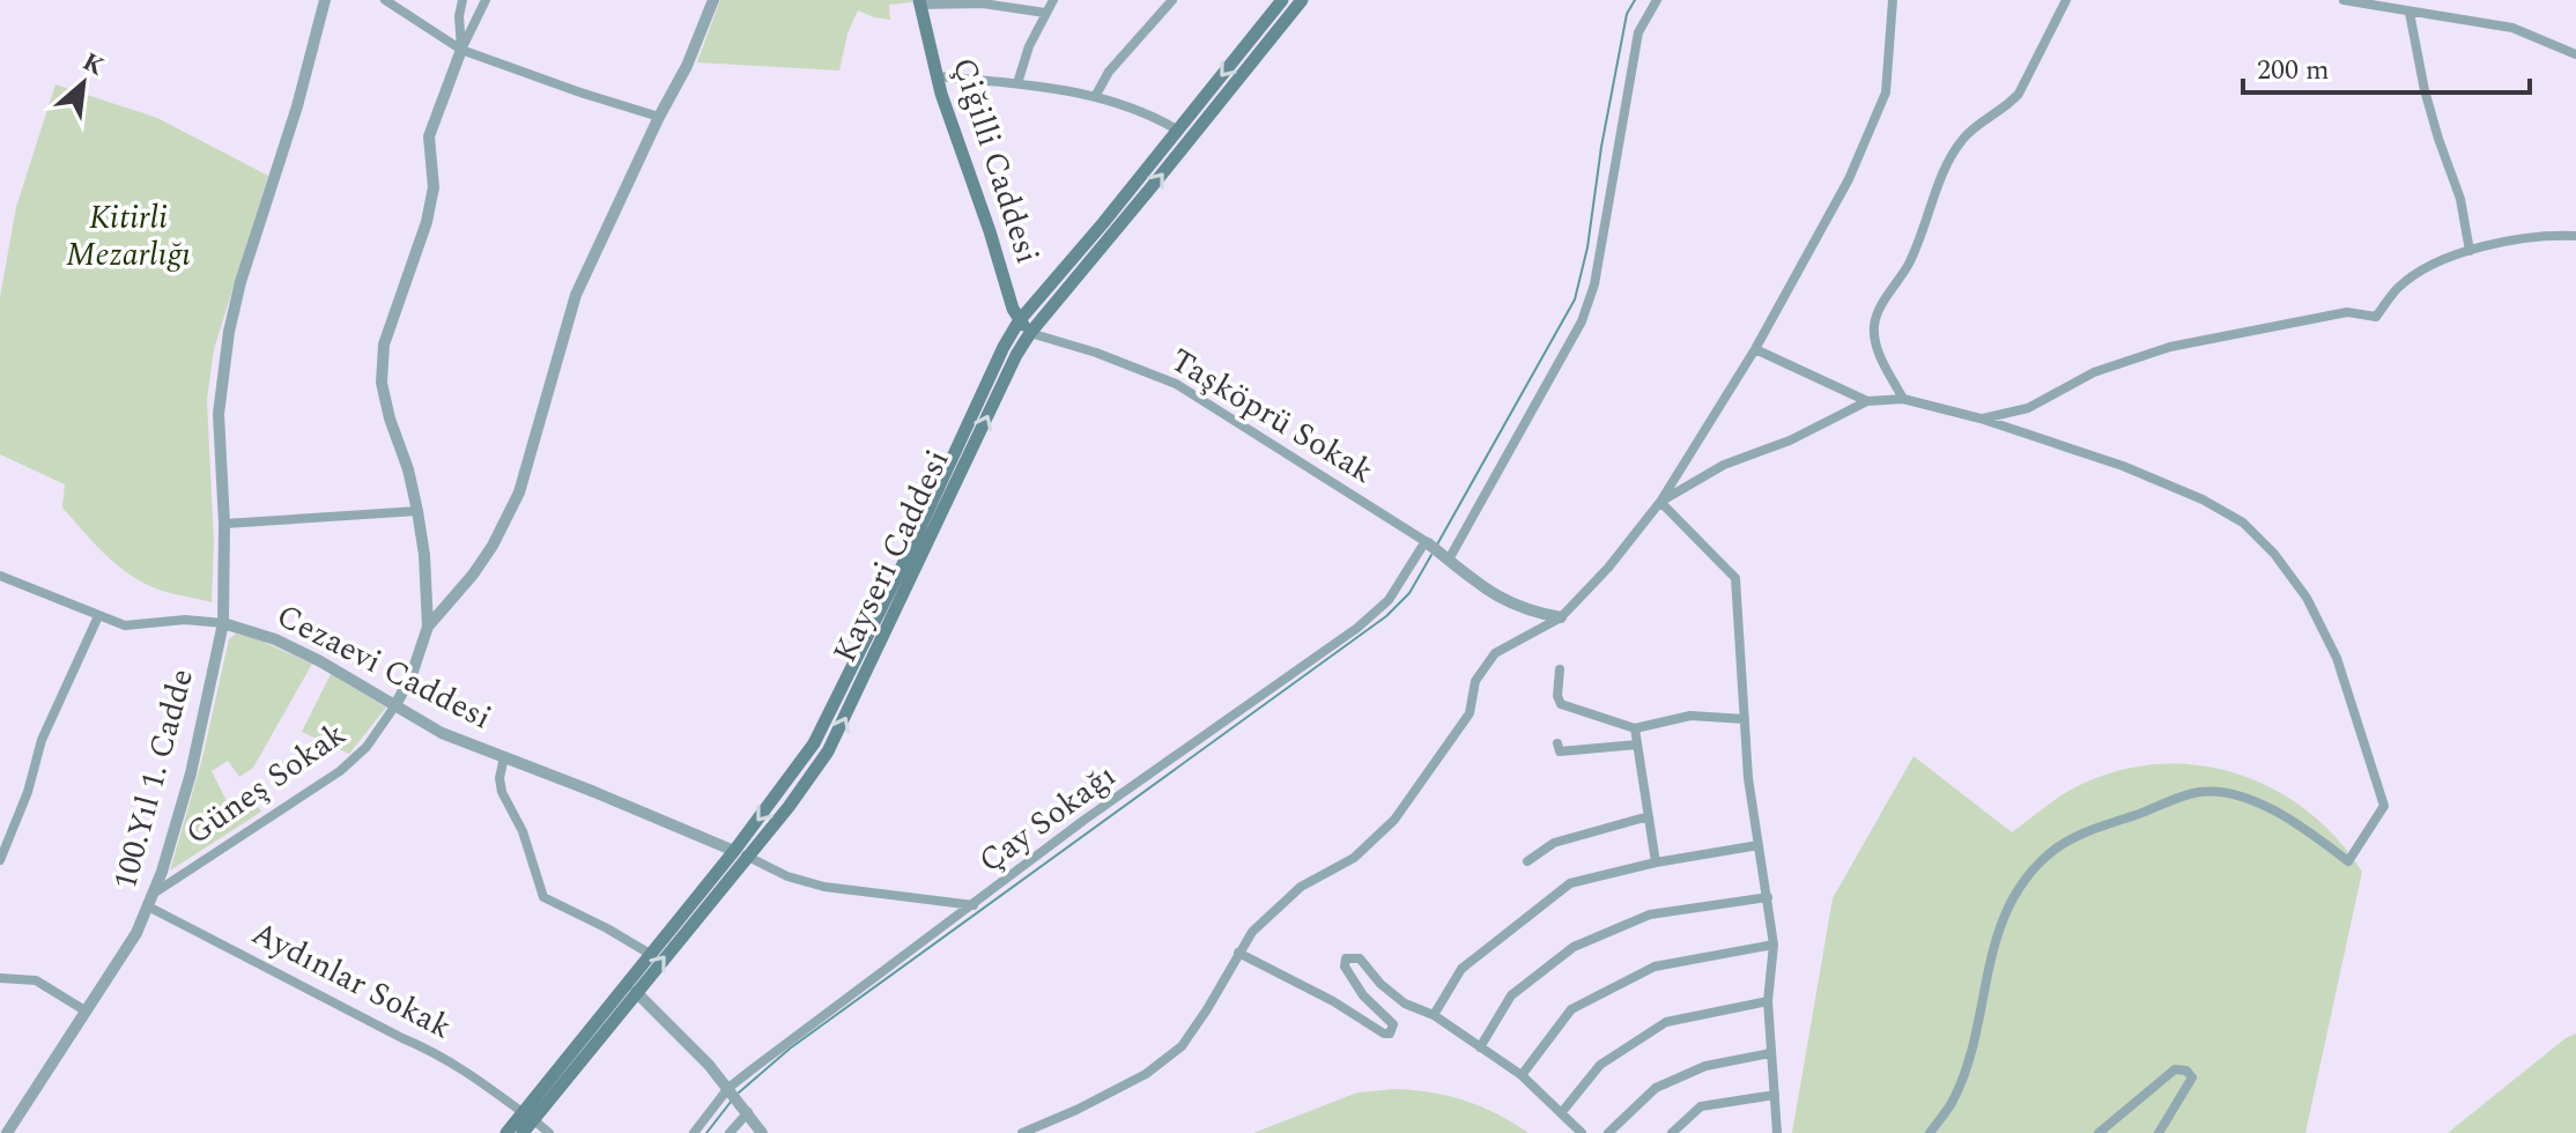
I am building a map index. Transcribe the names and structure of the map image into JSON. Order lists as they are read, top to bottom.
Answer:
{
  "streets": {
    "main road": ["Çiğilli Caddesi", "Kayseri Caddesi"],
    "street": [
      "Taşköprü Sokak",
      "Cezaevi Caddesi",
      "100.Yıl 1. Cadde",
      "Güneş Sokak",
      "Çay Sokağı",
      "Aydınlar Sokak"
    ]
  },
  "crossings": [
    ["Çiğilli Caddesi", "Taşköprü Sokak"],
    ["Çiğilli Caddesi", "Kayseri Caddesi"],
    ["Taşköprü Sokak", "Kayseri Caddesi"],
    ["Taşköprü Sokak", "Çay Sokağı"],
    ["Kayseri Caddesi", "Cezaevi Caddesi"],
    ["Kayseri Caddesi", "Aydınlar Sokak"],
    ["Cezaevi Caddesi", "100.Yıl 1. Cadde"],
    ["Cezaevi Caddesi", "Güneş Sokak"],
    ["100.Yıl 1. Cadde", "Güneş Sokak"],
    ["100.Yıl 1. Cadde", "Aydınlar Sokak"]
  ],
  "parks": ["Kitirli Mezarlığı"],
  "scale_bar": "200 m",
  "north": "top right"
}
